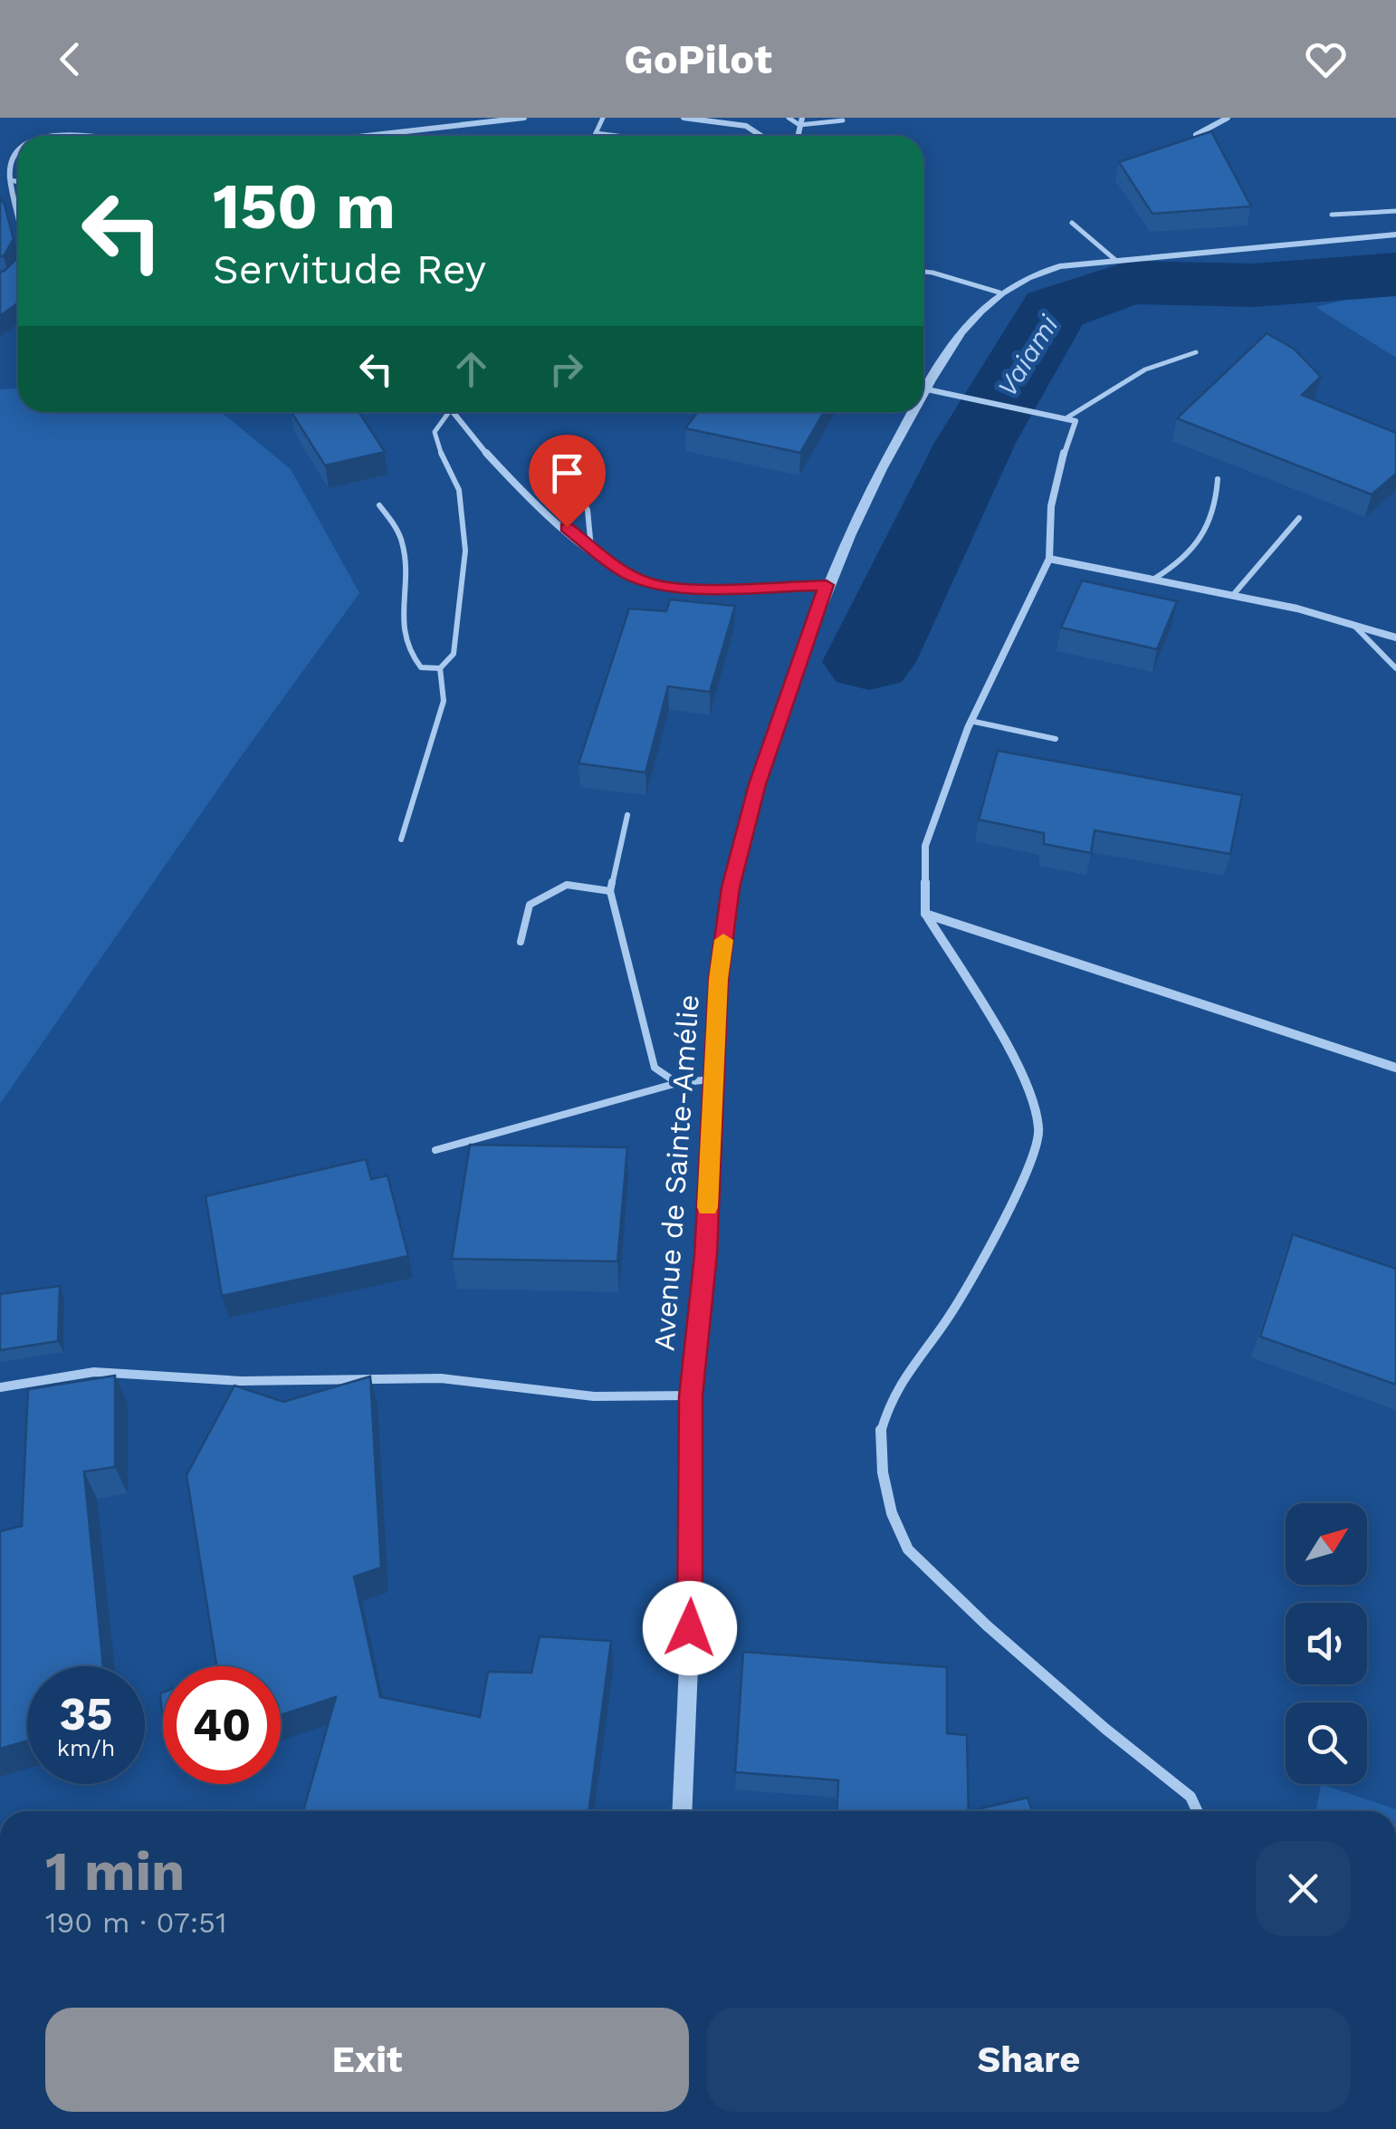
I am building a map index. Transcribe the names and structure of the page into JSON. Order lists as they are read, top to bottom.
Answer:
{
  "streets": {
    "street": ["Avenue de Sainte-Amélie"]
  },
  "water": ["Vaiami"],
  "north": "top right",
  "page": {
    "header": "GoPilot",
    "turn": ["150 m", "Servitude Rey"],
    "speed": "35 km/h",
    "limit": "40",
    "heading": ["1 min", "190 m · 07:51"],
    "buttons": ["Exit", "Share"]
  }
}
